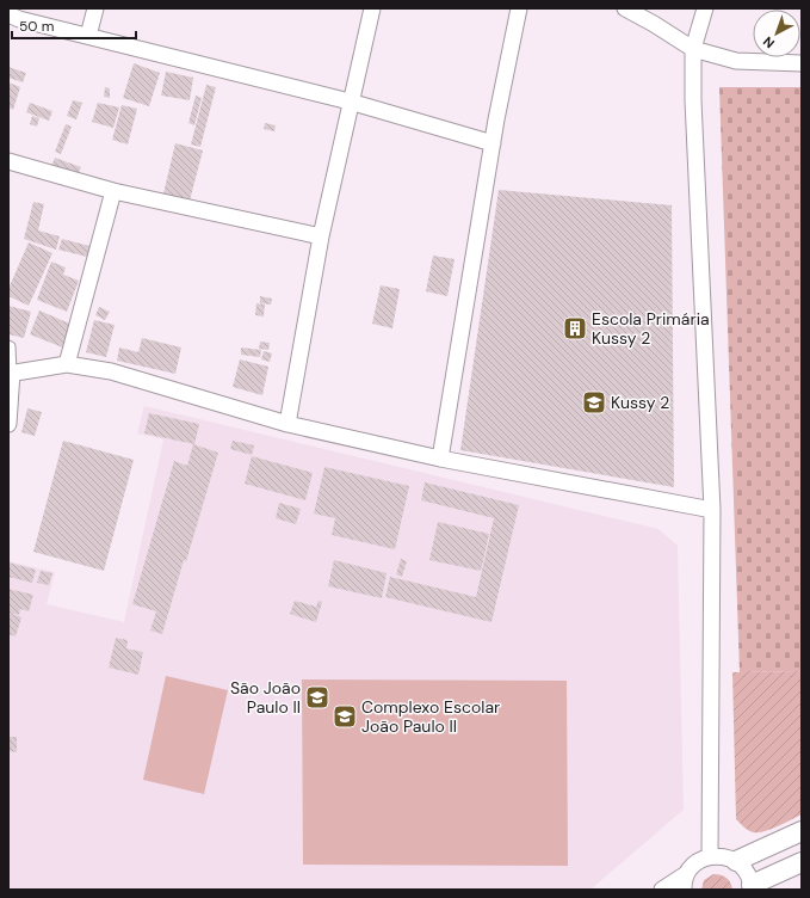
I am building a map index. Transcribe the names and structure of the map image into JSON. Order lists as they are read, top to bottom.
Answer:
{
  "places": {
    "building": ["Escola Primária Kussy 2"],
    "school or university": ["Kussy 2", "São João Paulo II", "Complexo Escolar João Paulo II"]
  },
  "scale_bar": "50 m",
  "north": "bottom left"
}
